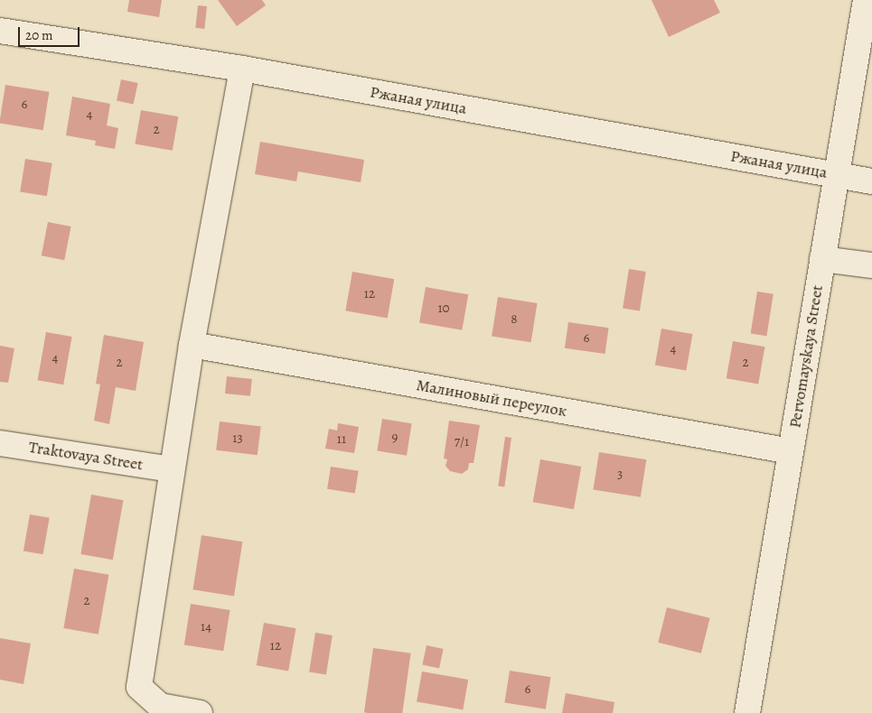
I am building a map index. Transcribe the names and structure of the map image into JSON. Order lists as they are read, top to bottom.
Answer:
{
  "streets": {
    "street": [
      "Ржаная улица",
      "Pervomayskaya Street",
      "Малиновый переулок",
      "Traktovaya Street"
    ]
  },
  "crossings": [
    ["Ржаная улица", "Pervomayskaya Street"],
    ["Pervomayskaya Street", "Малиновый переулок"]
  ],
  "house_numbers": [
    "6",
    "4",
    "2",
    "12",
    "10",
    "8",
    "6",
    "4",
    "4",
    "2",
    "2",
    "9",
    "13",
    "11",
    "7/1",
    "3",
    "2",
    "14",
    "12",
    "6"
  ],
  "scale_bar": "20 m"
}
